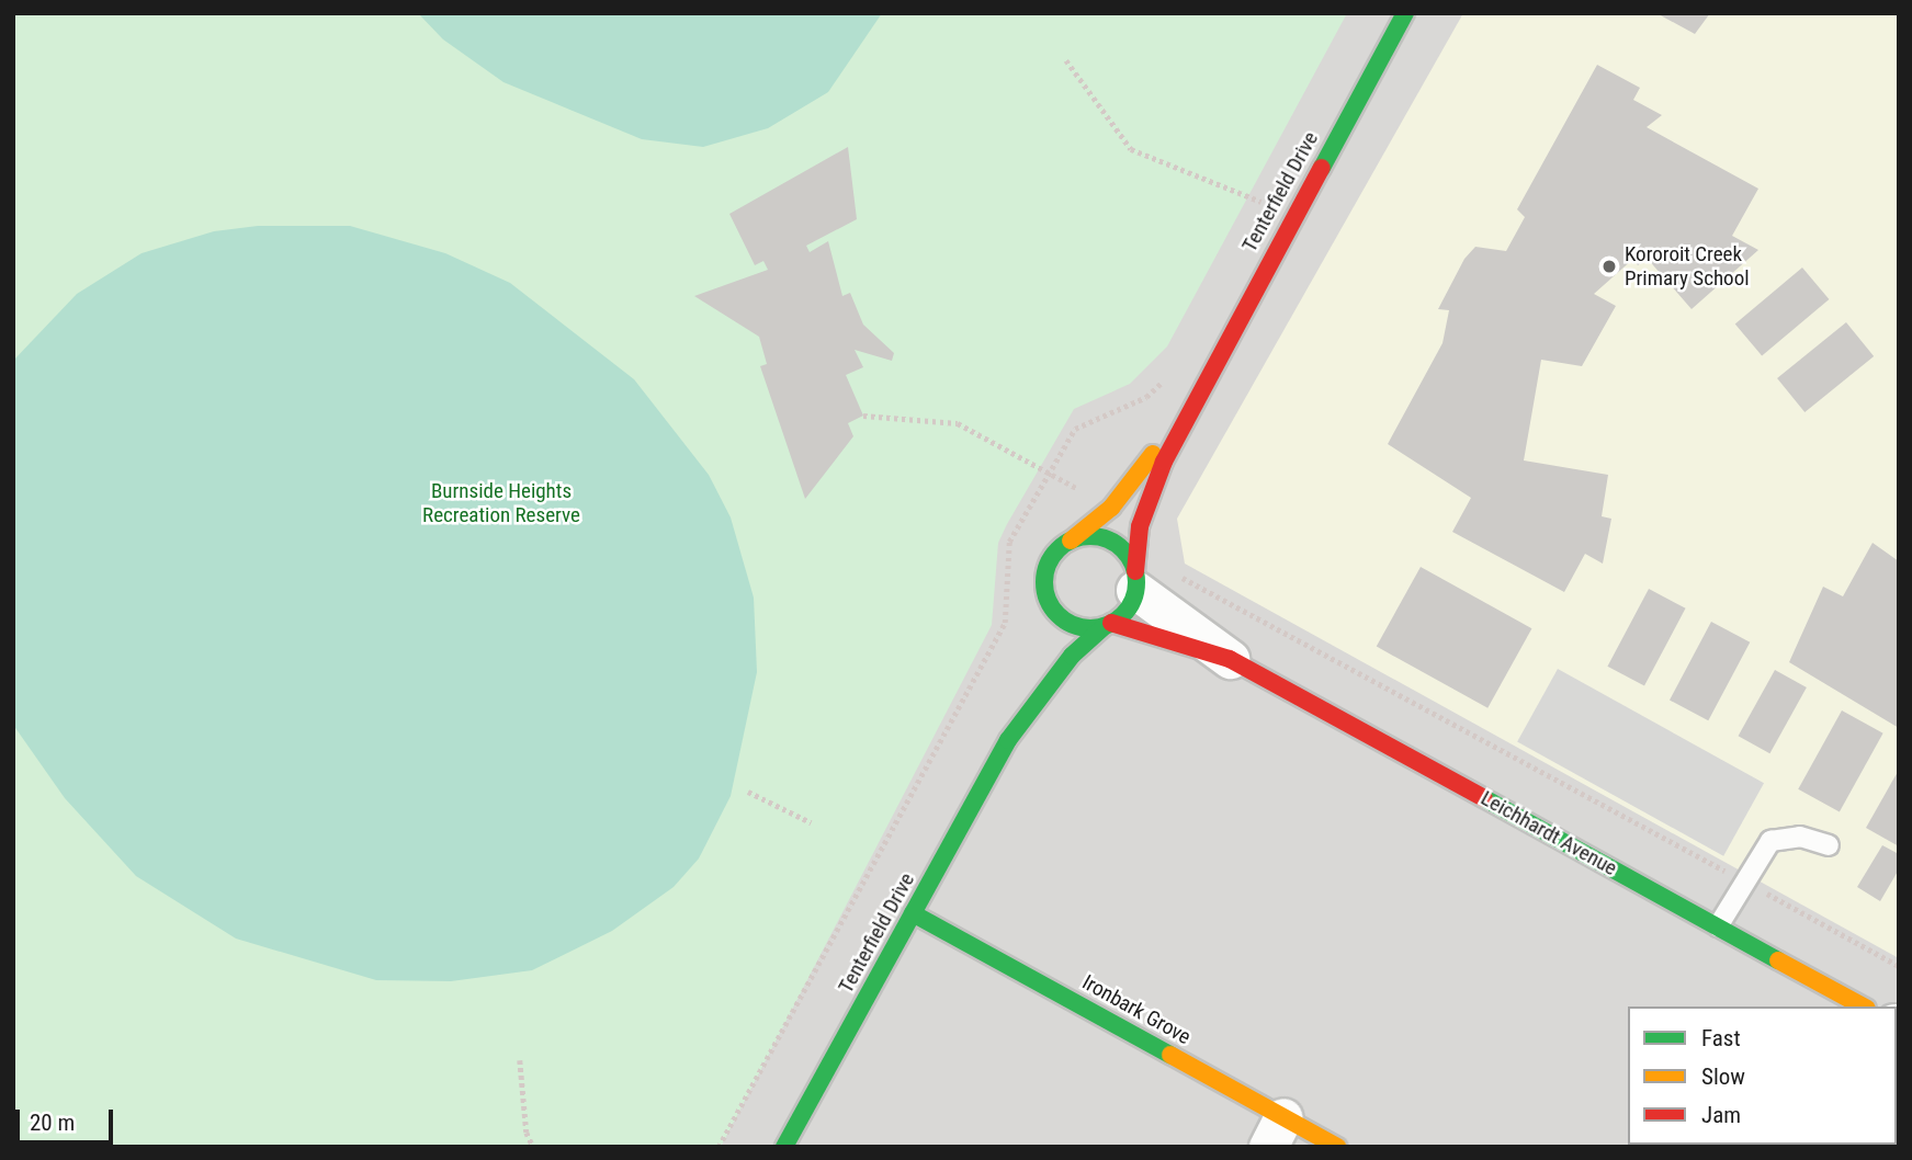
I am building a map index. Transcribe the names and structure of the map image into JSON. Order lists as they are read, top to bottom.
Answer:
{
  "streets": {
    "street": ["Tenterfield Drive", "Leichhardt Avenue", "Ironbark Grove"]
  },
  "crossings": [
    ["Tenterfield Drive", "Leichhardt Avenue"],
    ["Tenterfield Drive", "Ironbark Grove"]
  ],
  "parks": ["Burnside Heights Recreation Reserve"],
  "places": ["Kororoit Creek Primary School"],
  "legend": ["Fast", "Slow", "Jam"],
  "scale_bar": "20 m"
}
